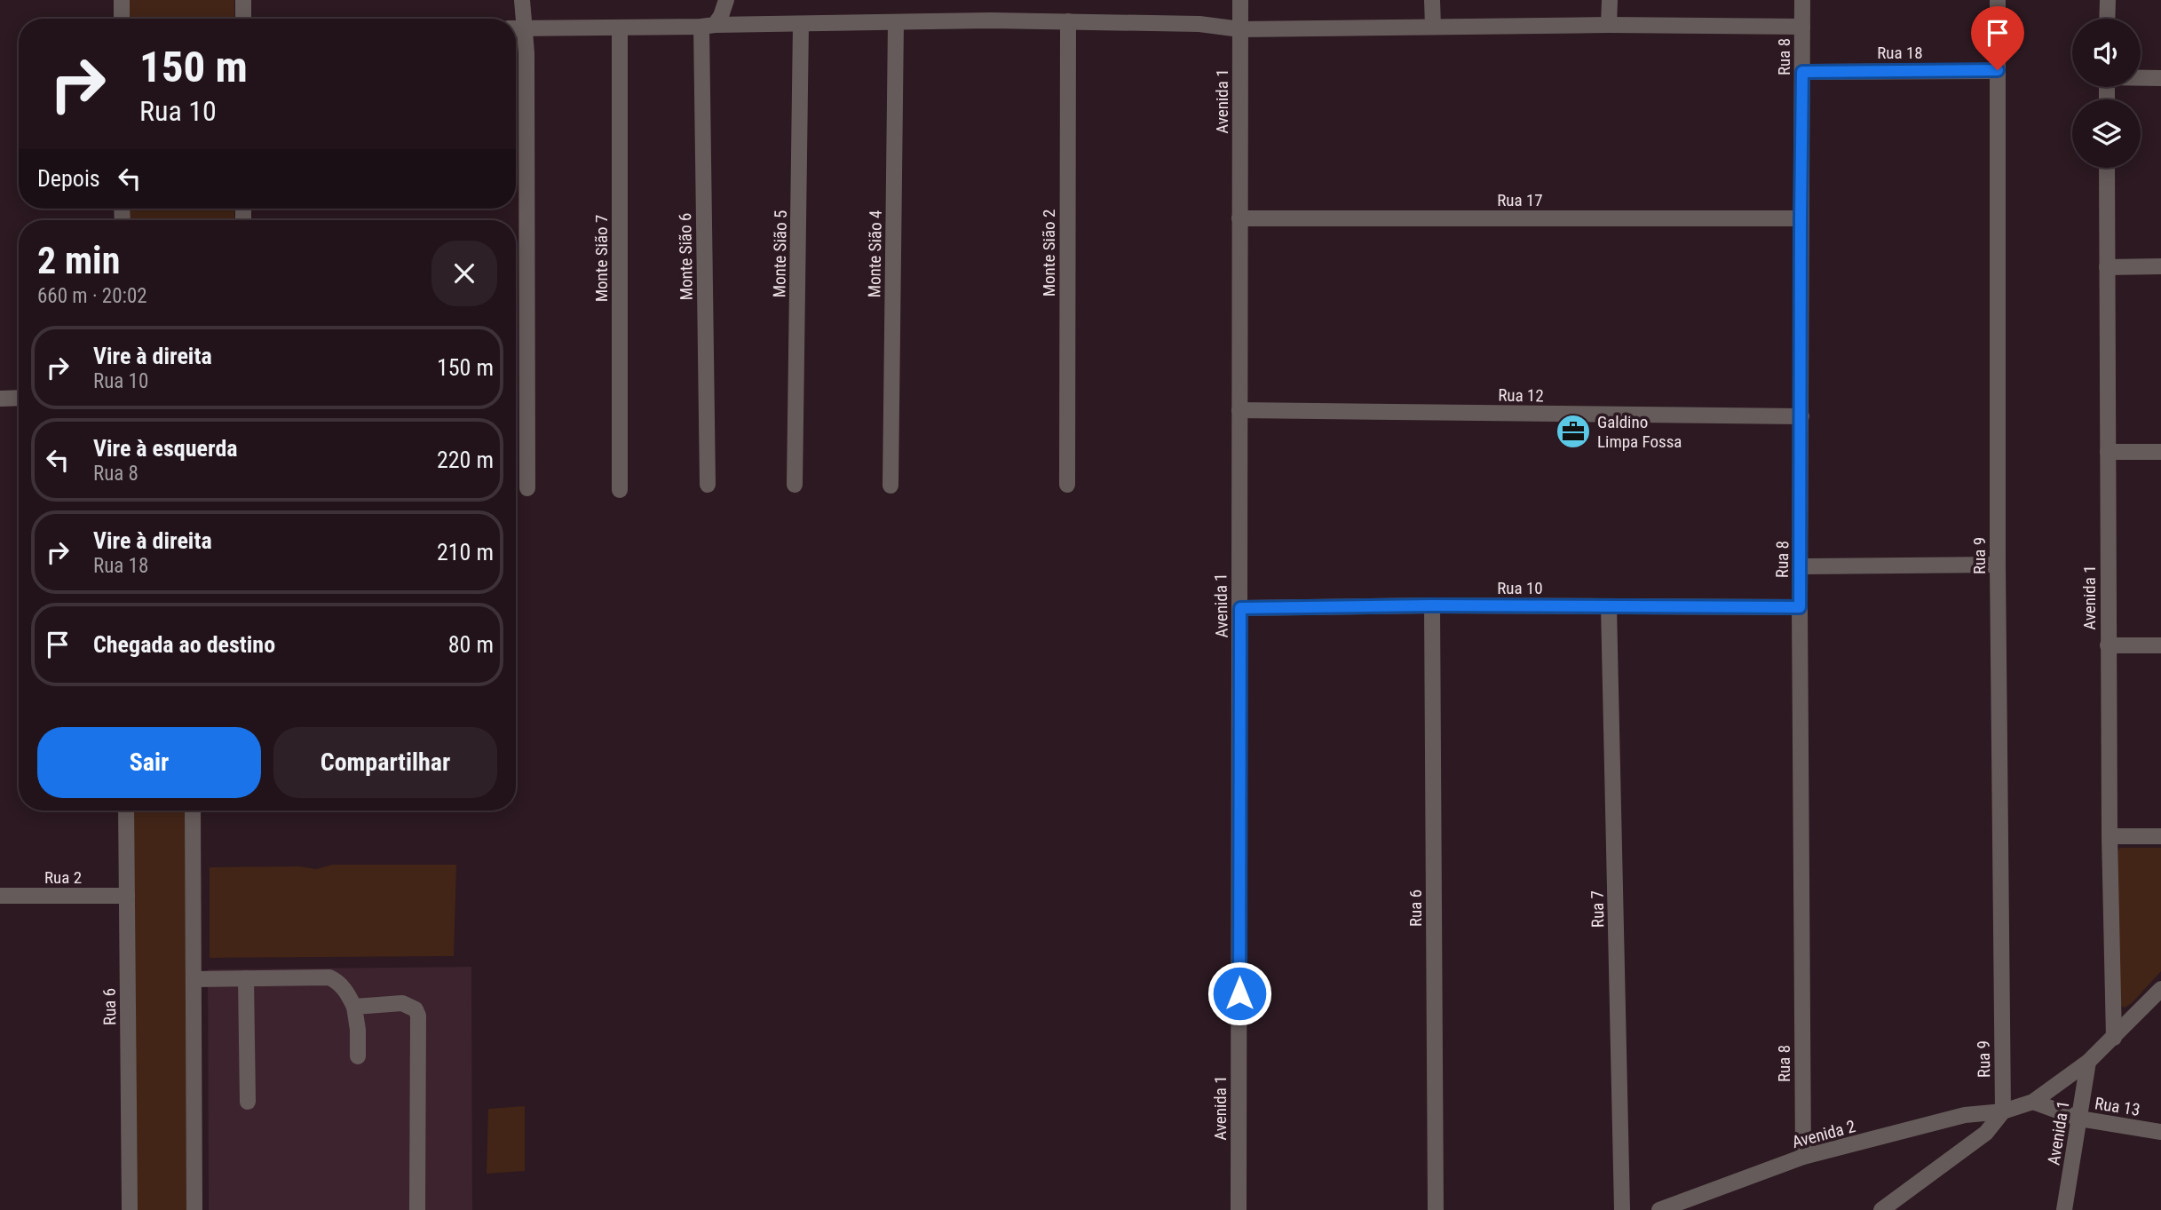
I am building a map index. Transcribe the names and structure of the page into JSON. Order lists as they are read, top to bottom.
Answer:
{
  "streets": {
    "street": [
      "Rua 18",
      "Rua 8",
      "Avenida 1",
      "Rua 17",
      "Monte Sião 2",
      "Monte Sião 5",
      "Monte Sião 4",
      "Monte Sião 6",
      "Monte Sião 7",
      "Rua 12",
      "Rua 9",
      "Rua 10",
      "Rua 2",
      "Rua 6",
      "Rua 7",
      "Rua 13",
      "Avenida 2"
    ]
  },
  "crossings": [
    ["Rua 18", "Rua 8"],
    ["Rua 18", "Rua 9"],
    ["Rua 8", "Rua 17"],
    ["Rua 8", "Rua 12"],
    ["Rua 8", "Rua 10"],
    ["Rua 8", "Avenida 2"],
    ["Avenida 1", "Rua 17"],
    ["Avenida 1", "Rua 12"],
    ["Avenida 1", "Rua 10"],
    ["Avenida 1", "Rua 13"],
    ["Avenida 1", "Avenida 2"],
    ["Rua 9", "Avenida 2"],
    ["Rua 10", "Rua 6"],
    ["Rua 10", "Rua 7"],
    ["Rua 2", "Rua 6"],
    ["Rua 13", "Avenida 2"]
  ],
  "places": {
    "office": ["Galdino Limpa Fossa"]
  },
  "page": {
    "turn": ["150 m", "Rua 10"],
    "then": "Depois",
    "heading": ["2 min", "660 m · 20:02"],
    "list": [
      {
        "name": "Vire à direita",
        "note": "Rua 10",
        "value": "150 m"
      },
      {
        "name": "Vire à esquerda",
        "note": "Rua 8",
        "value": "220 m"
      },
      {
        "name": "Vire à direita",
        "note": "Rua 18",
        "value": "210 m"
      },
      {
        "name": "Chegada ao destino",
        "value": "80 m"
      }
    ],
    "buttons": ["Sair", "Compartilhar"]
  }
}
